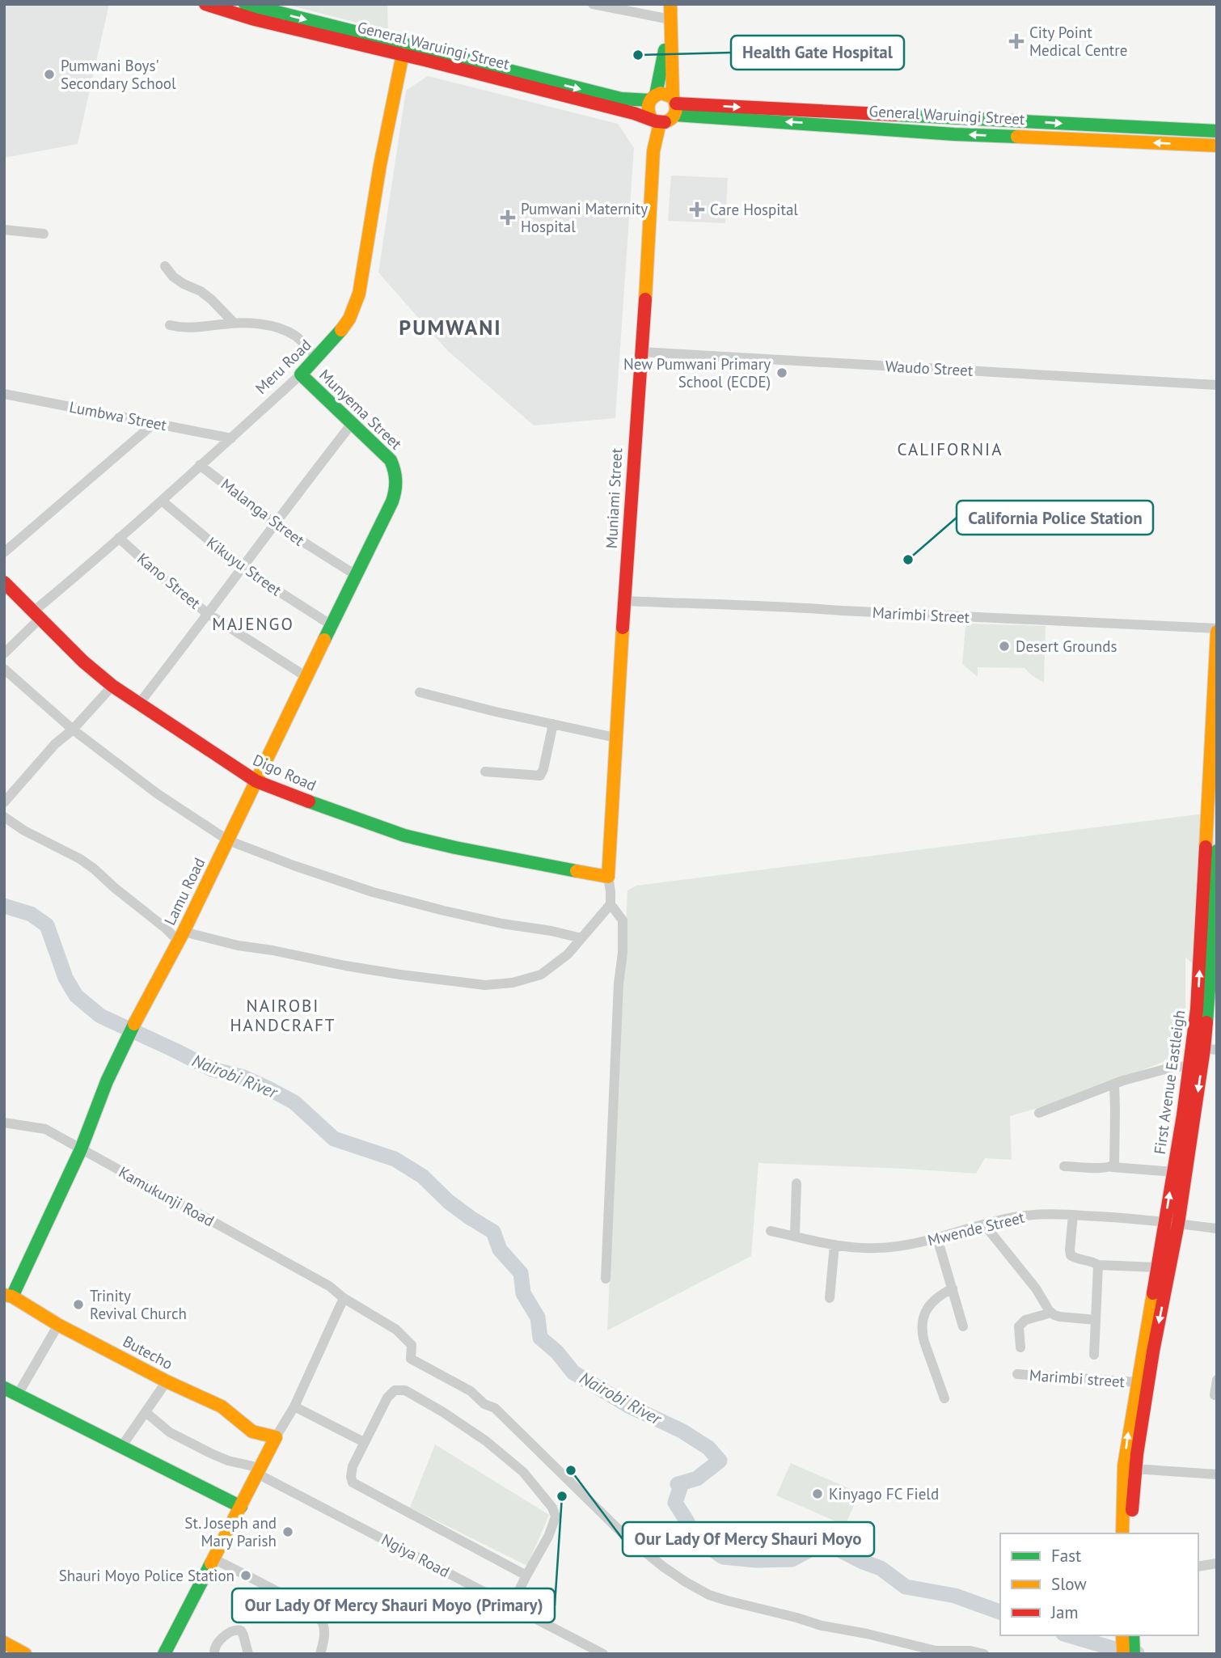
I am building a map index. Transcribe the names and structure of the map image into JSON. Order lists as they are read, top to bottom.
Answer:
{
  "streets": {
    "main road": [
      "General Waruingi Street",
      "Meru Road",
      "Munyema Street",
      "Muniami Street",
      "Digo Road",
      "Lamu Road",
      "First Avenue Eastleigh",
      "Butecho"
    ],
    "street": [
      "Waudo Street",
      "Lumbwa Street",
      "Malanga Street",
      "Kikuyu Street",
      "Kano Street",
      "Marimbi Street",
      "Kamukunji Road",
      "Mwende Street",
      "Marimbi street",
      "Ngiya Road"
    ]
  },
  "crossings": [
    ["General Waruingi Street", "Meru Road"],
    ["General Waruingi Street", "Muniami Street"],
    ["Meru Road", "Munyema Street"],
    ["Meru Road", "Lumbwa Street"],
    ["Meru Road", "Malanga Street"],
    ["Meru Road", "Kikuyu Street"],
    ["Meru Road", "Kano Street"],
    ["Meru Road", "Digo Road"],
    ["Waudo Street", "Muniami Street"],
    ["Munyema Street", "Lamu Road"],
    ["Muniami Street", "Marimbi Street"],
    ["Muniami Street", "Digo Road"],
    ["Malanga Street", "Lamu Road"],
    ["Kikuyu Street", "Lamu Road"],
    ["Kano Street", "Lamu Road"],
    ["Marimbi Street", "First Avenue Eastleigh"],
    ["Digo Road", "Lamu Road"],
    ["Lamu Road", "Kamukunji Road"],
    ["Lamu Road", "Butecho"],
    ["First Avenue Eastleigh", "Mwende Street"],
    ["First Avenue Eastleigh", "Marimbi street"]
  ],
  "districts": [
    "PUMWANI",
    "CALIFORNIA",
    "MAJENGO",
    "NAIROBI HANDCRAFT"
  ],
  "water": ["Nairobi River"],
  "places": {
    "health": ["City Point Medical Centre", "Care Hospital", "Pumwani Maternity Hospital"],
    "other": [
      "Health Gate Hospital",
      "Pumwani Boys' Secondary School",
      "New Pumwani Primary School (ECDE)",
      "California Police Station",
      "Desert Grounds",
      "Trinity Revival Church",
      "Our Lady Of Mercy Shauri Moyo",
      "Kinyago FC Field",
      "Our Lady Of Mercy Shauri Moyo (Primary)",
      "St. Joseph and Mary Parish",
      "Shauri Moyo Police Station"
    ]
  },
  "legend": ["Fast", "Slow", "Jam"]
}
